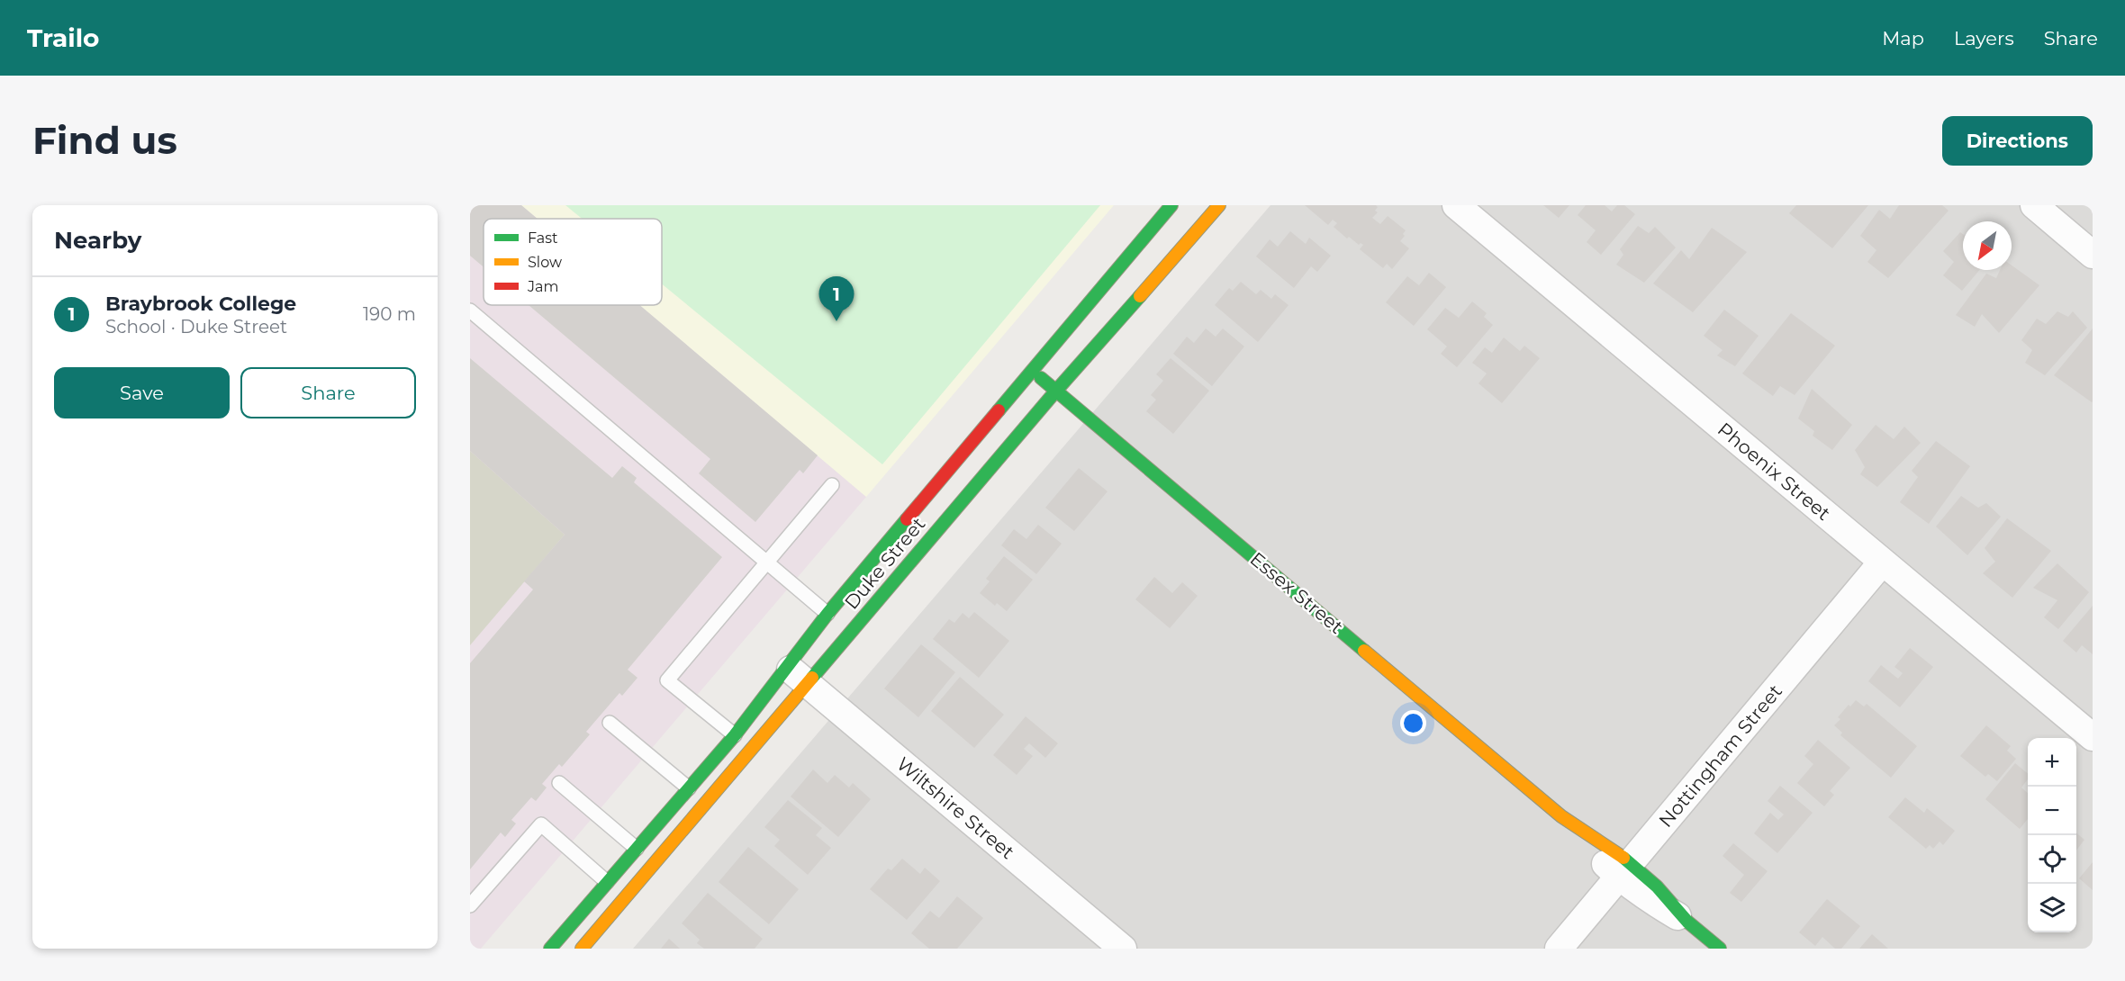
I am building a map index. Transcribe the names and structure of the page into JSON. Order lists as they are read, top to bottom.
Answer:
{
  "streets": {
    "street": [
      "Phoenix Street",
      "Duke Street",
      "Essex Street",
      "Nottingham Street",
      "Wiltshire Street"
    ]
  },
  "crossings": [
    ["Phoenix Street", "Nottingham Street"],
    ["Duke Street", "Essex Street"],
    ["Duke Street", "Wiltshire Street"],
    ["Essex Street", "Nottingham Street"]
  ],
  "legend": ["Fast", "Slow", "Jam"],
  "north": "bottom left",
  "page": {
    "header": "Trailo",
    "nav": ["Map", "Layers", "Share"],
    "buttons": [
      "Directions",
      ["Save", "Share"]
    ],
    "title": "Find us",
    "heading": "Nearby",
    "list": [
      {
        "mark": "1",
        "name": "Braybrook College",
        "note": "School · Duke Street",
        "value": "190 m"
      }
    ],
    "pins": "1",
    "map_buttons": ["+", "−"]
  }
}
